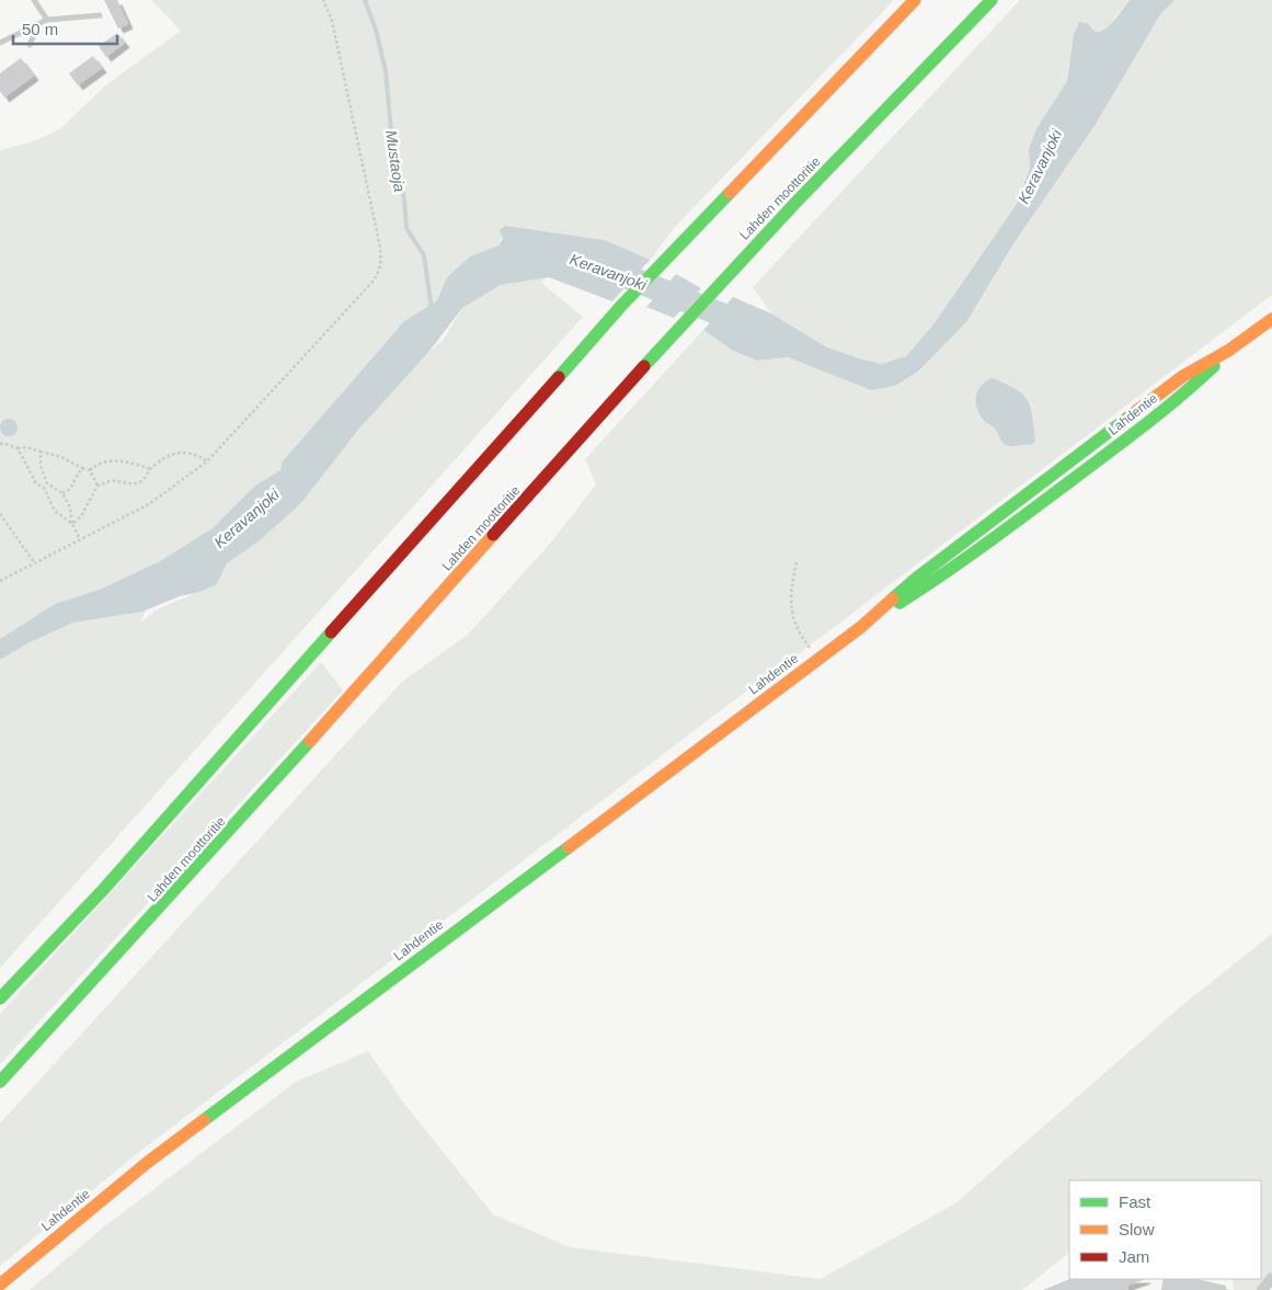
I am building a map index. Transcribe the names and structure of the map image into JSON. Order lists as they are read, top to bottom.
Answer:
{
  "streets": {
    "main road": ["Lahden moottoritie", "Lahdentie"]
  },
  "water": ["Mustaoja", "Keravanjoki"],
  "legend": ["Fast", "Slow", "Jam"],
  "scale_bar": "50 m"
}
